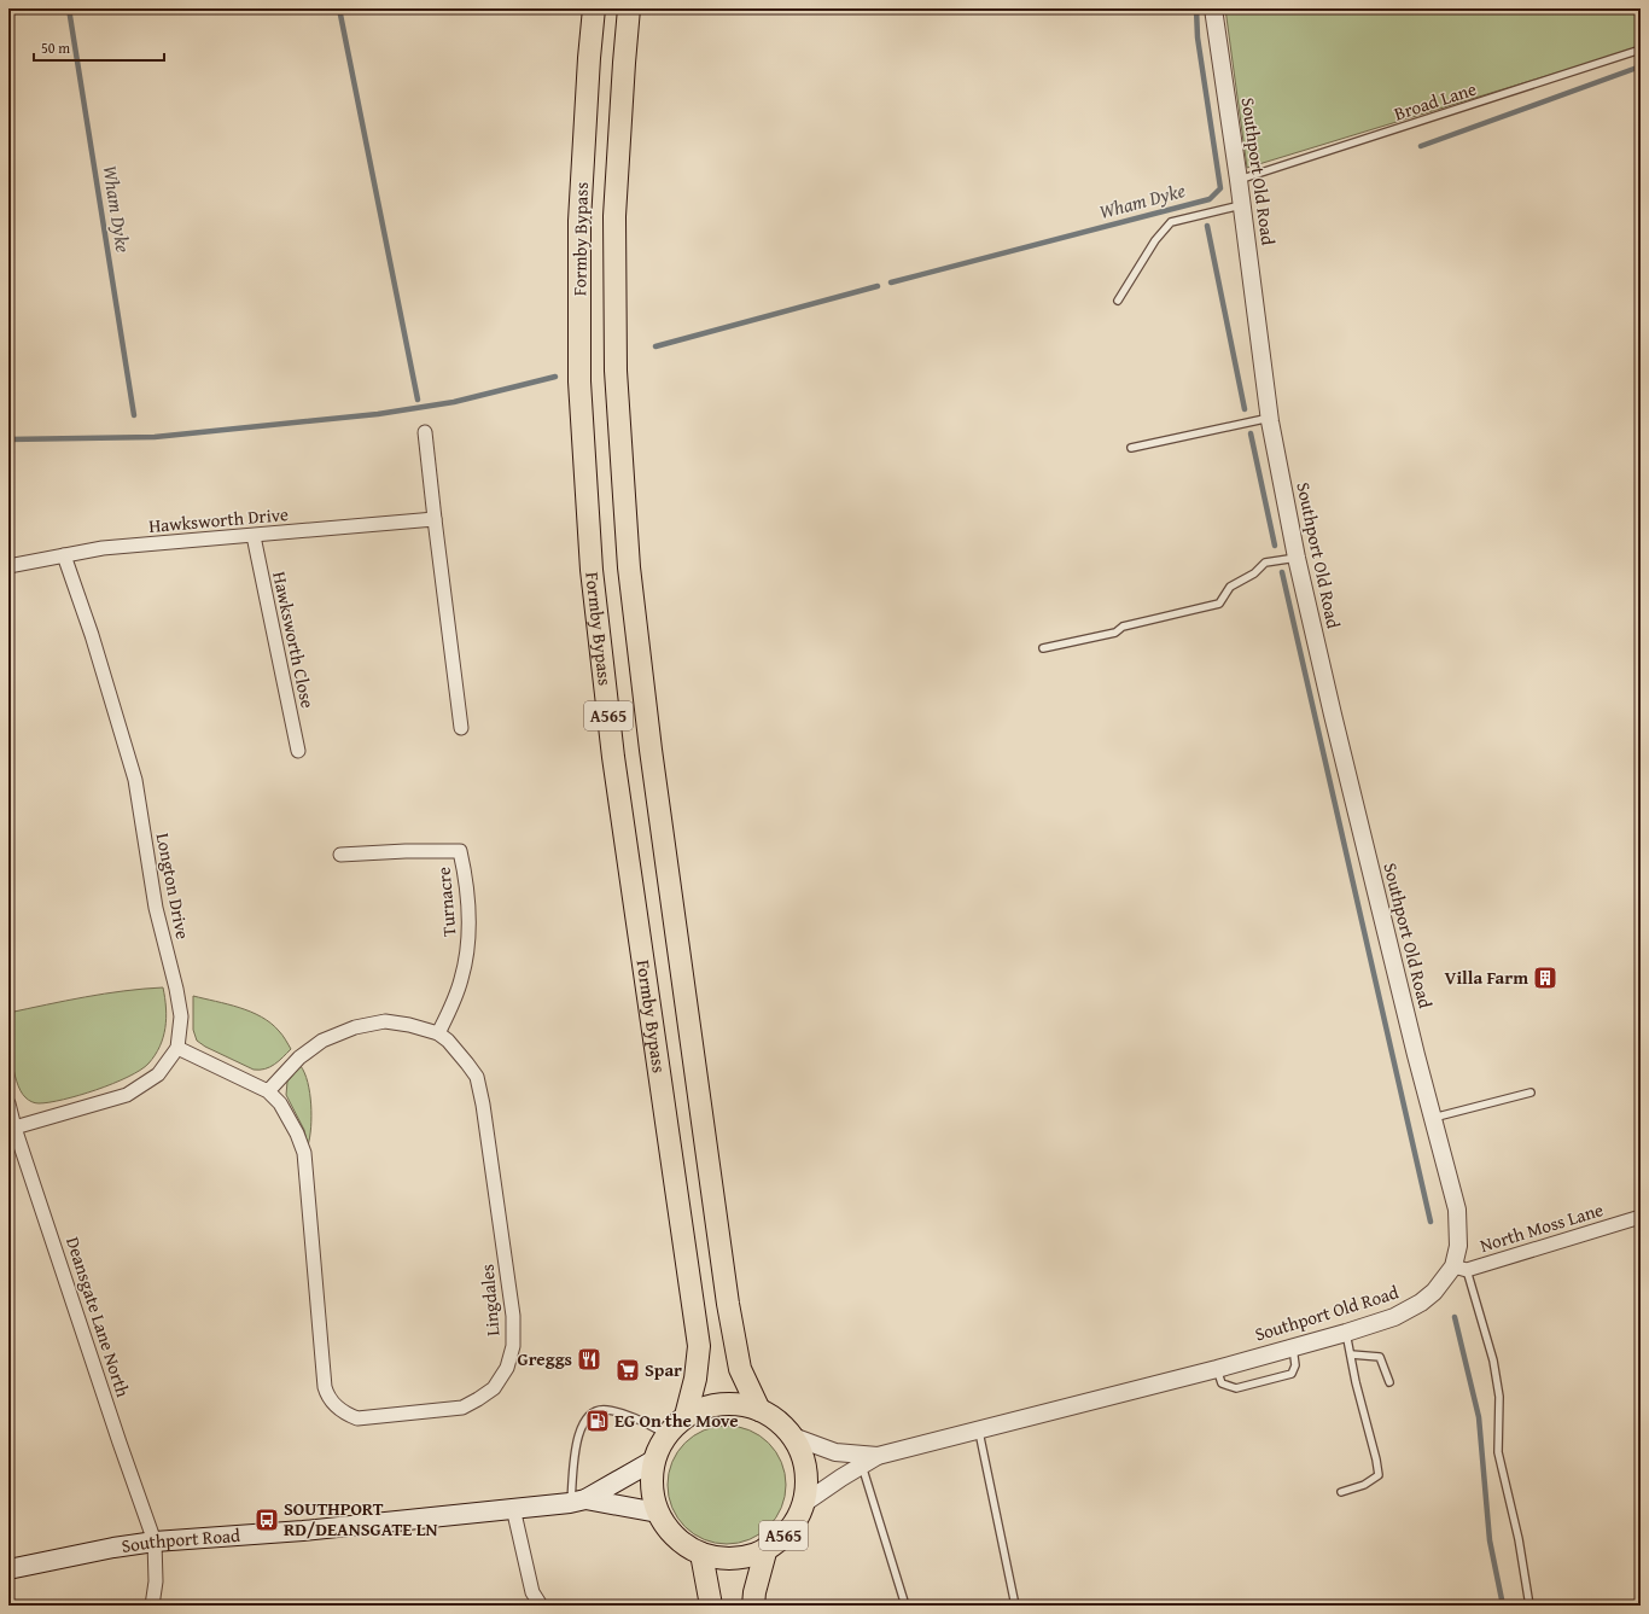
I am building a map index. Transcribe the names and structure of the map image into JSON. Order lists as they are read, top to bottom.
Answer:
{
  "streets": {
    "highway": ["Formby Bypass", "A565"],
    "main road": ["Southport Road"],
    "street": [
      "Southport Old Road",
      "Hawksworth Drive",
      "Hawksworth Close",
      "Longton Drive",
      "Turnacre",
      "North Moss Lane",
      "Lingdales",
      "Deansgate Lane North"
    ],
    "lane": ["Broad Lane"]
  },
  "crossings": [
    ["Broad Lane", "Southport Old Road"],
    ["Southport Old Road", "North Moss Lane"],
    ["Formby Bypass", "A565"],
    ["Formby Bypass", "Southport Road"],
    ["Hawksworth Drive", "Hawksworth Close"],
    ["Hawksworth Drive", "Longton Drive"],
    ["A565", "Southport Road"],
    ["Longton Drive", "Lingdales"],
    ["Longton Drive", "Deansgate Lane North"],
    ["Turnacre", "Lingdales"],
    ["Deansgate Lane North", "Southport Road"]
  ],
  "water": ["Wham Dyke"],
  "places": {
    "building": ["Villa Farm"],
    "restaurant": ["Greggs"],
    "supermarket": ["Spar"],
    "fuel station": ["EG On the Move"],
    "bus stop": ["SOUTHPORT RD/DEANSGATE LN"]
  },
  "scale_bar": "50 m"
}
